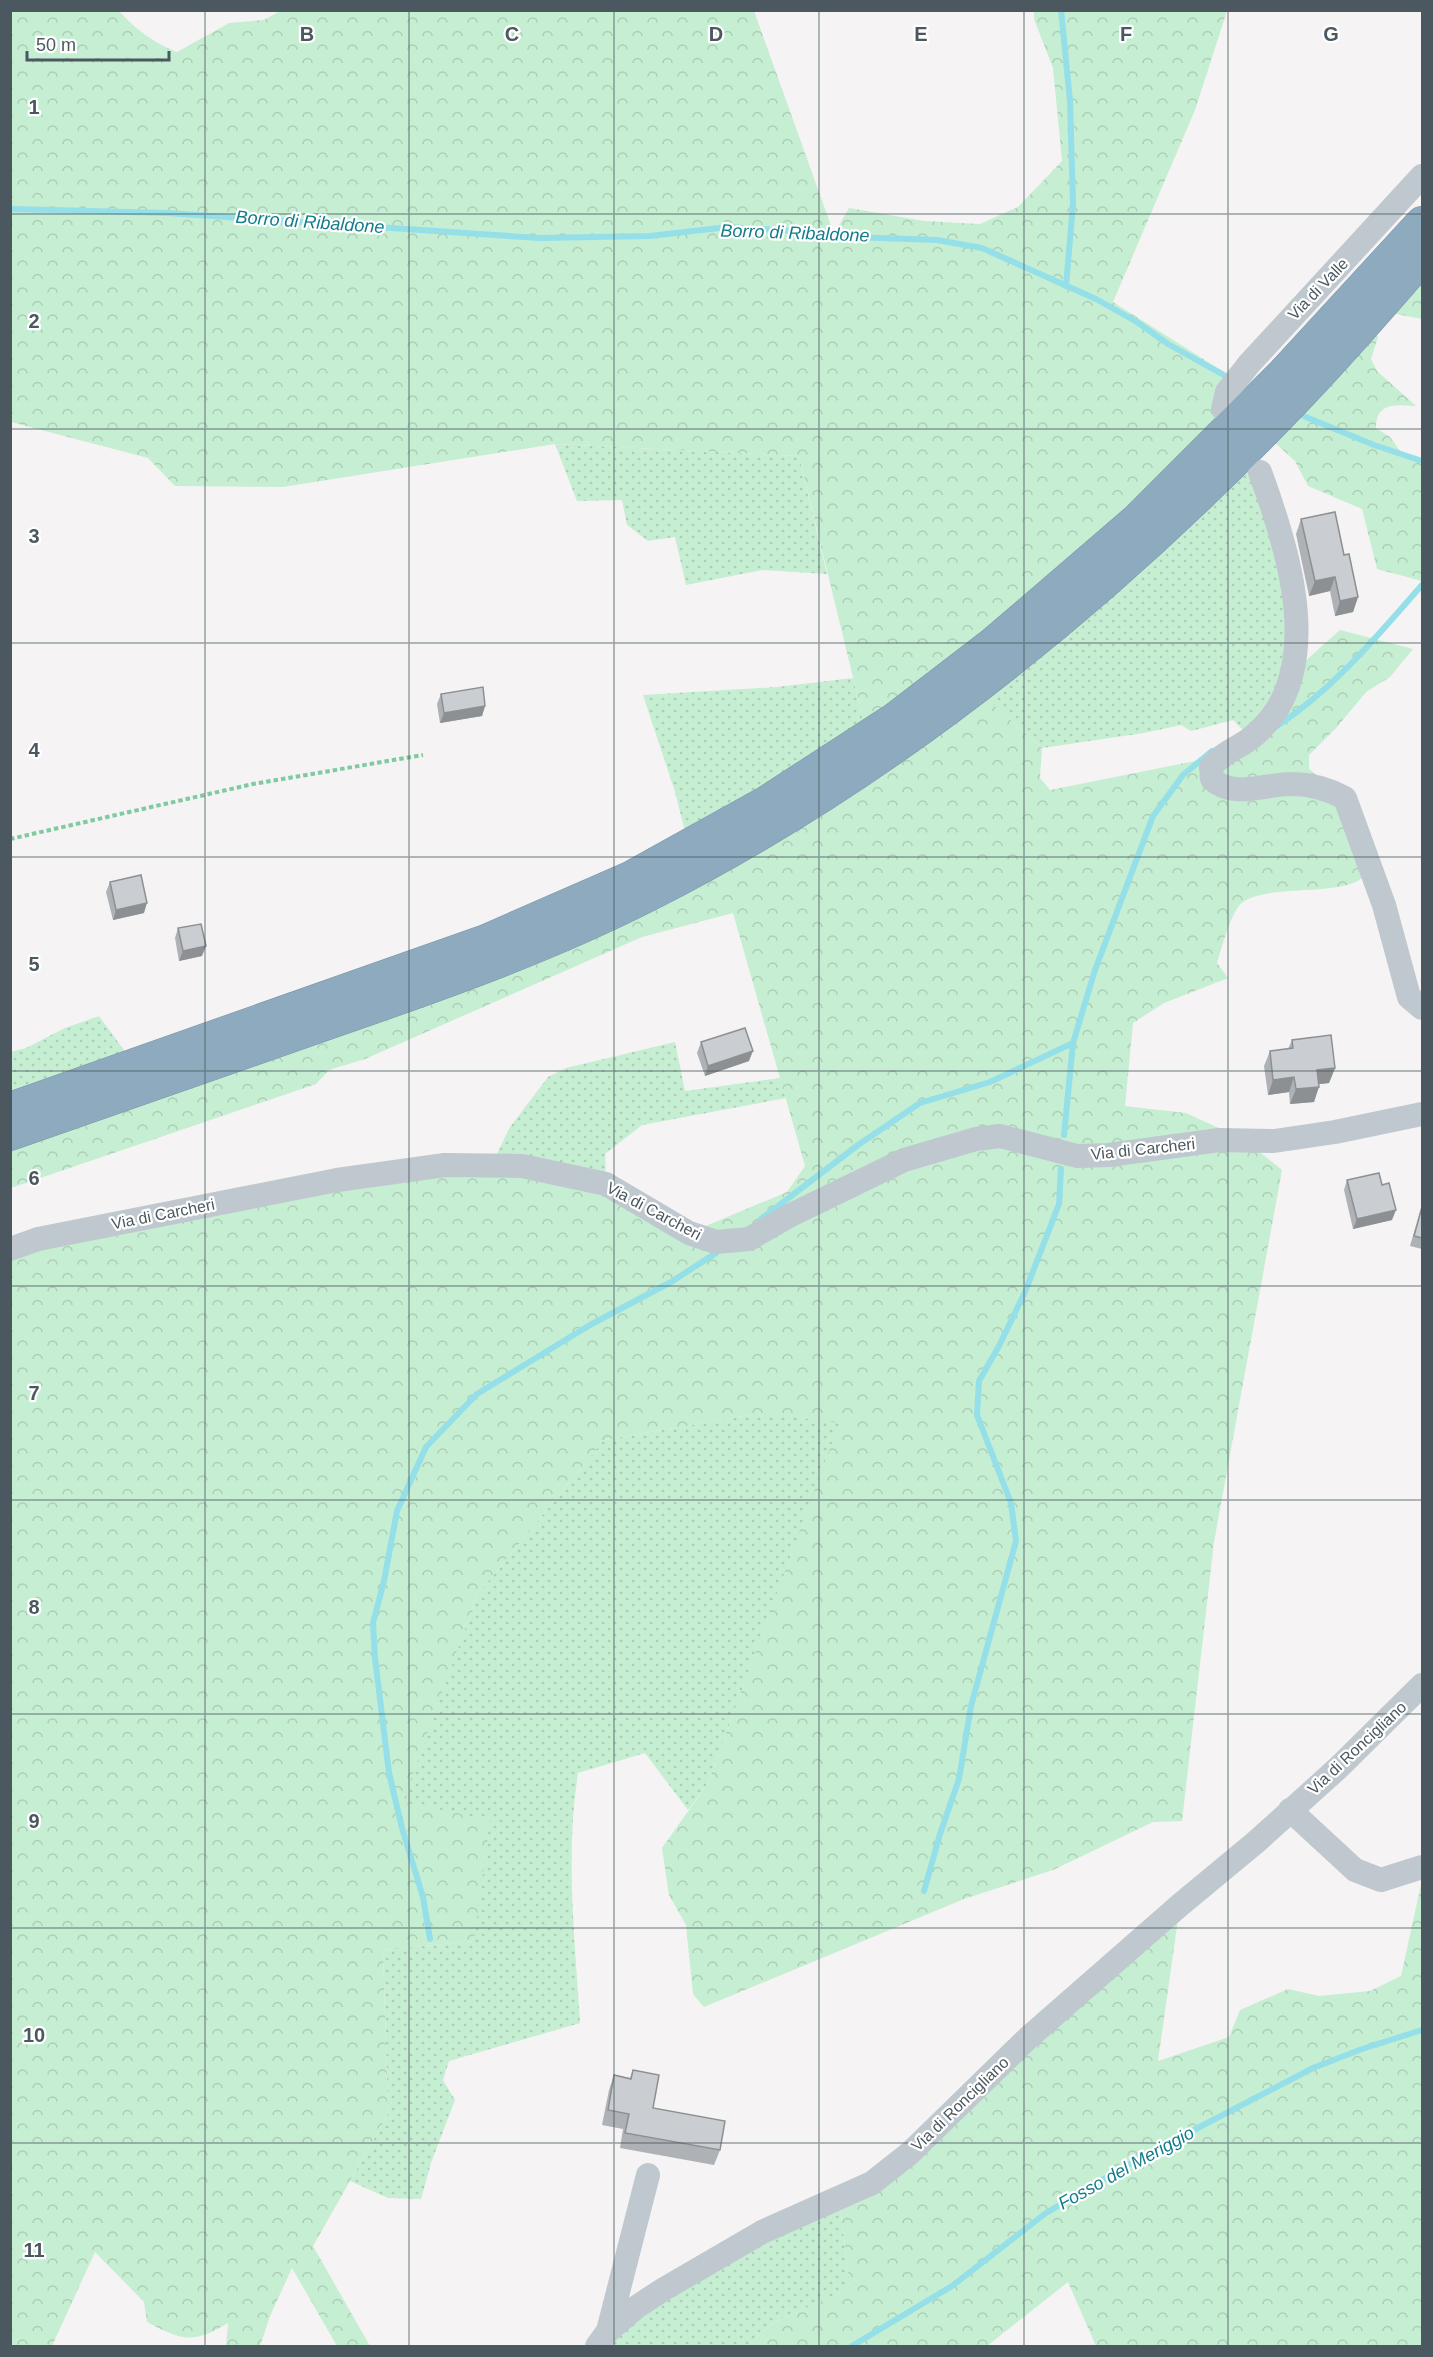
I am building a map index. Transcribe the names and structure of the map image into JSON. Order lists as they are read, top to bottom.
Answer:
{
  "streets": {
    "street": ["Via di Valle", "Via di Carcheri", "Via di Roncigliano"]
  },
  "water": ["Borro di Ribaldone", "Fosso del Meriggio"],
  "scale_bar": "50 m",
  "grid": {
    "columns": [
      "B",
      "C",
      "D",
      "E",
      "F",
      "G"
    ],
    "rows": [
      "1",
      "2",
      "3",
      "4",
      "5",
      "6",
      "7",
      "8",
      "9",
      "10",
      "11"
    ]
  }
}
